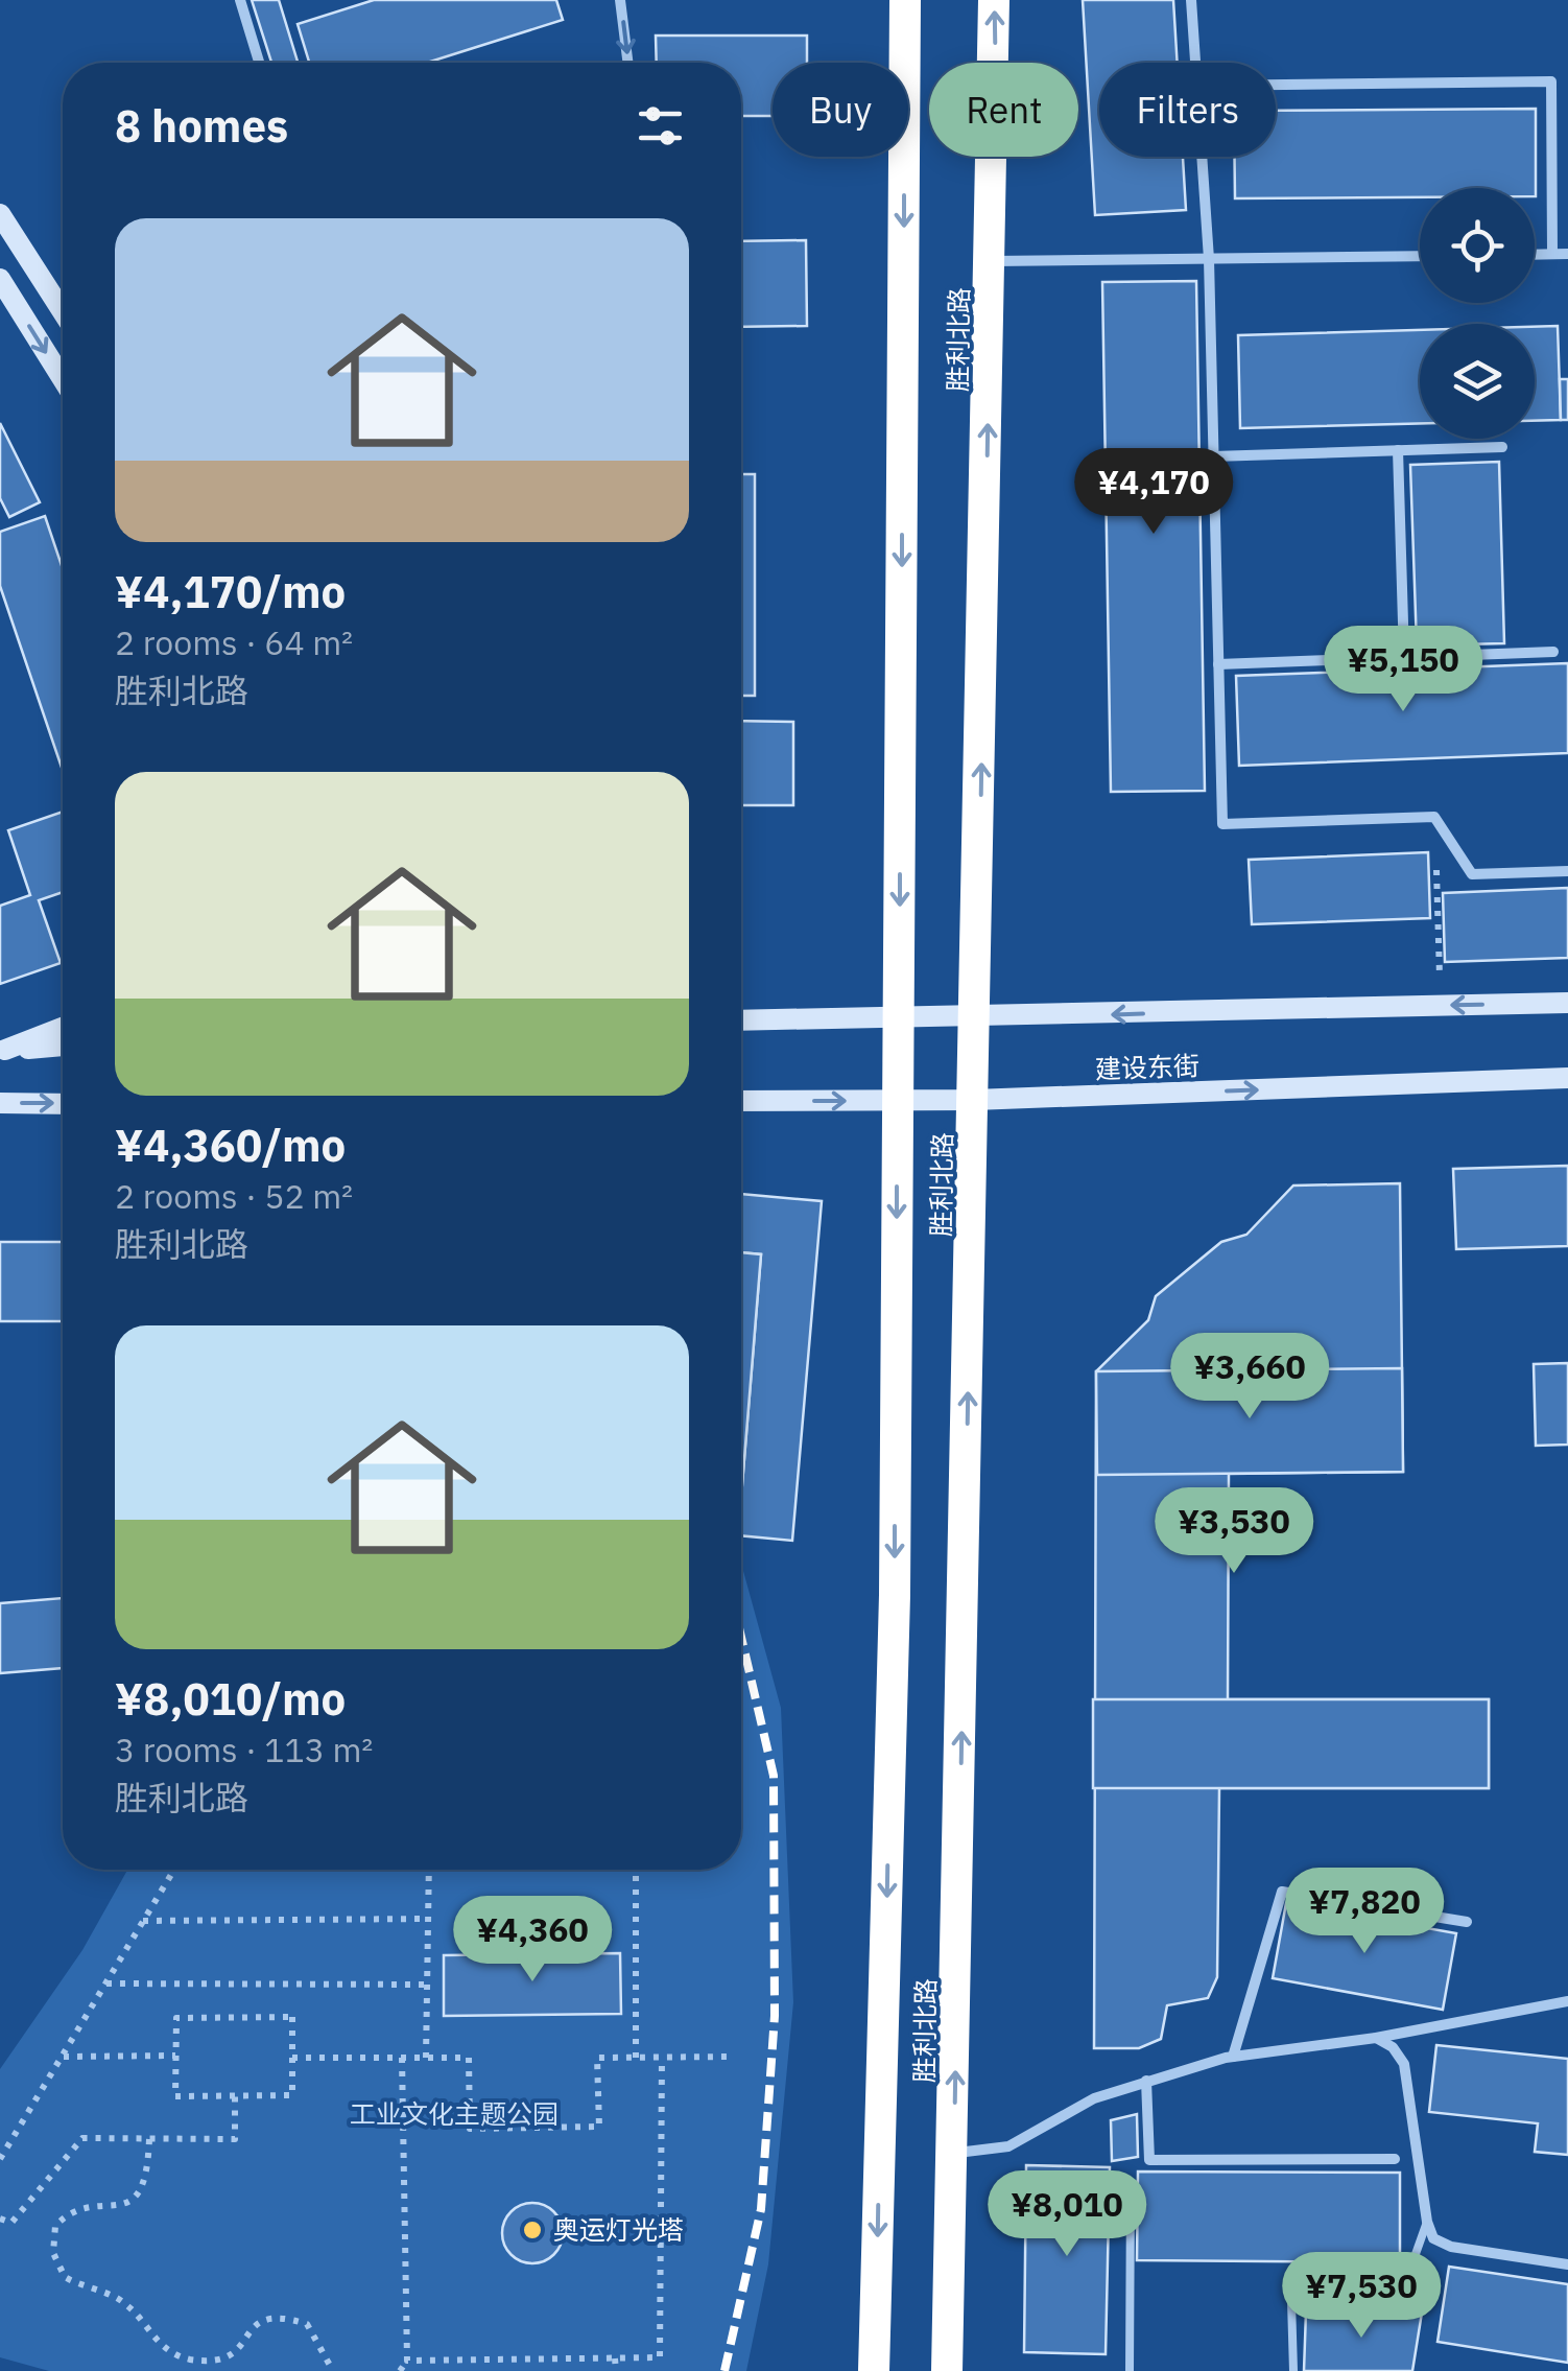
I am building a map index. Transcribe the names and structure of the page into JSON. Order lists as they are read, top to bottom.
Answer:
{
  "streets": {
    "highway": ["胜利北路"],
    "main road": ["建设东街"]
  },
  "crossings": [
    ["胜利北路", "建设东街"]
  ],
  "parks": ["工业文化主题公园"],
  "places": ["奥运灯光塔"],
  "page": {
    "chip": ["Buy", "Rent", "Filters"],
    "heading": "8 homes",
    "list": [
      {
        "name": "¥4,170/mo",
        "note": "2 rooms · 64 m² · 胜利北路"
      },
      {
        "name": "¥4,360/mo",
        "note": "2 rooms · 52 m² · 胜利北路"
      },
      {
        "name": "¥8,010/mo",
        "note": "3 rooms · 113 m² · 胜利北路"
      }
    ],
    "price": [
      "¥4,170",
      "¥5,150",
      "¥3,660",
      "¥3,530",
      "¥7,820",
      "¥4,360",
      "¥8,010",
      "¥7,530"
    ]
  }
}
